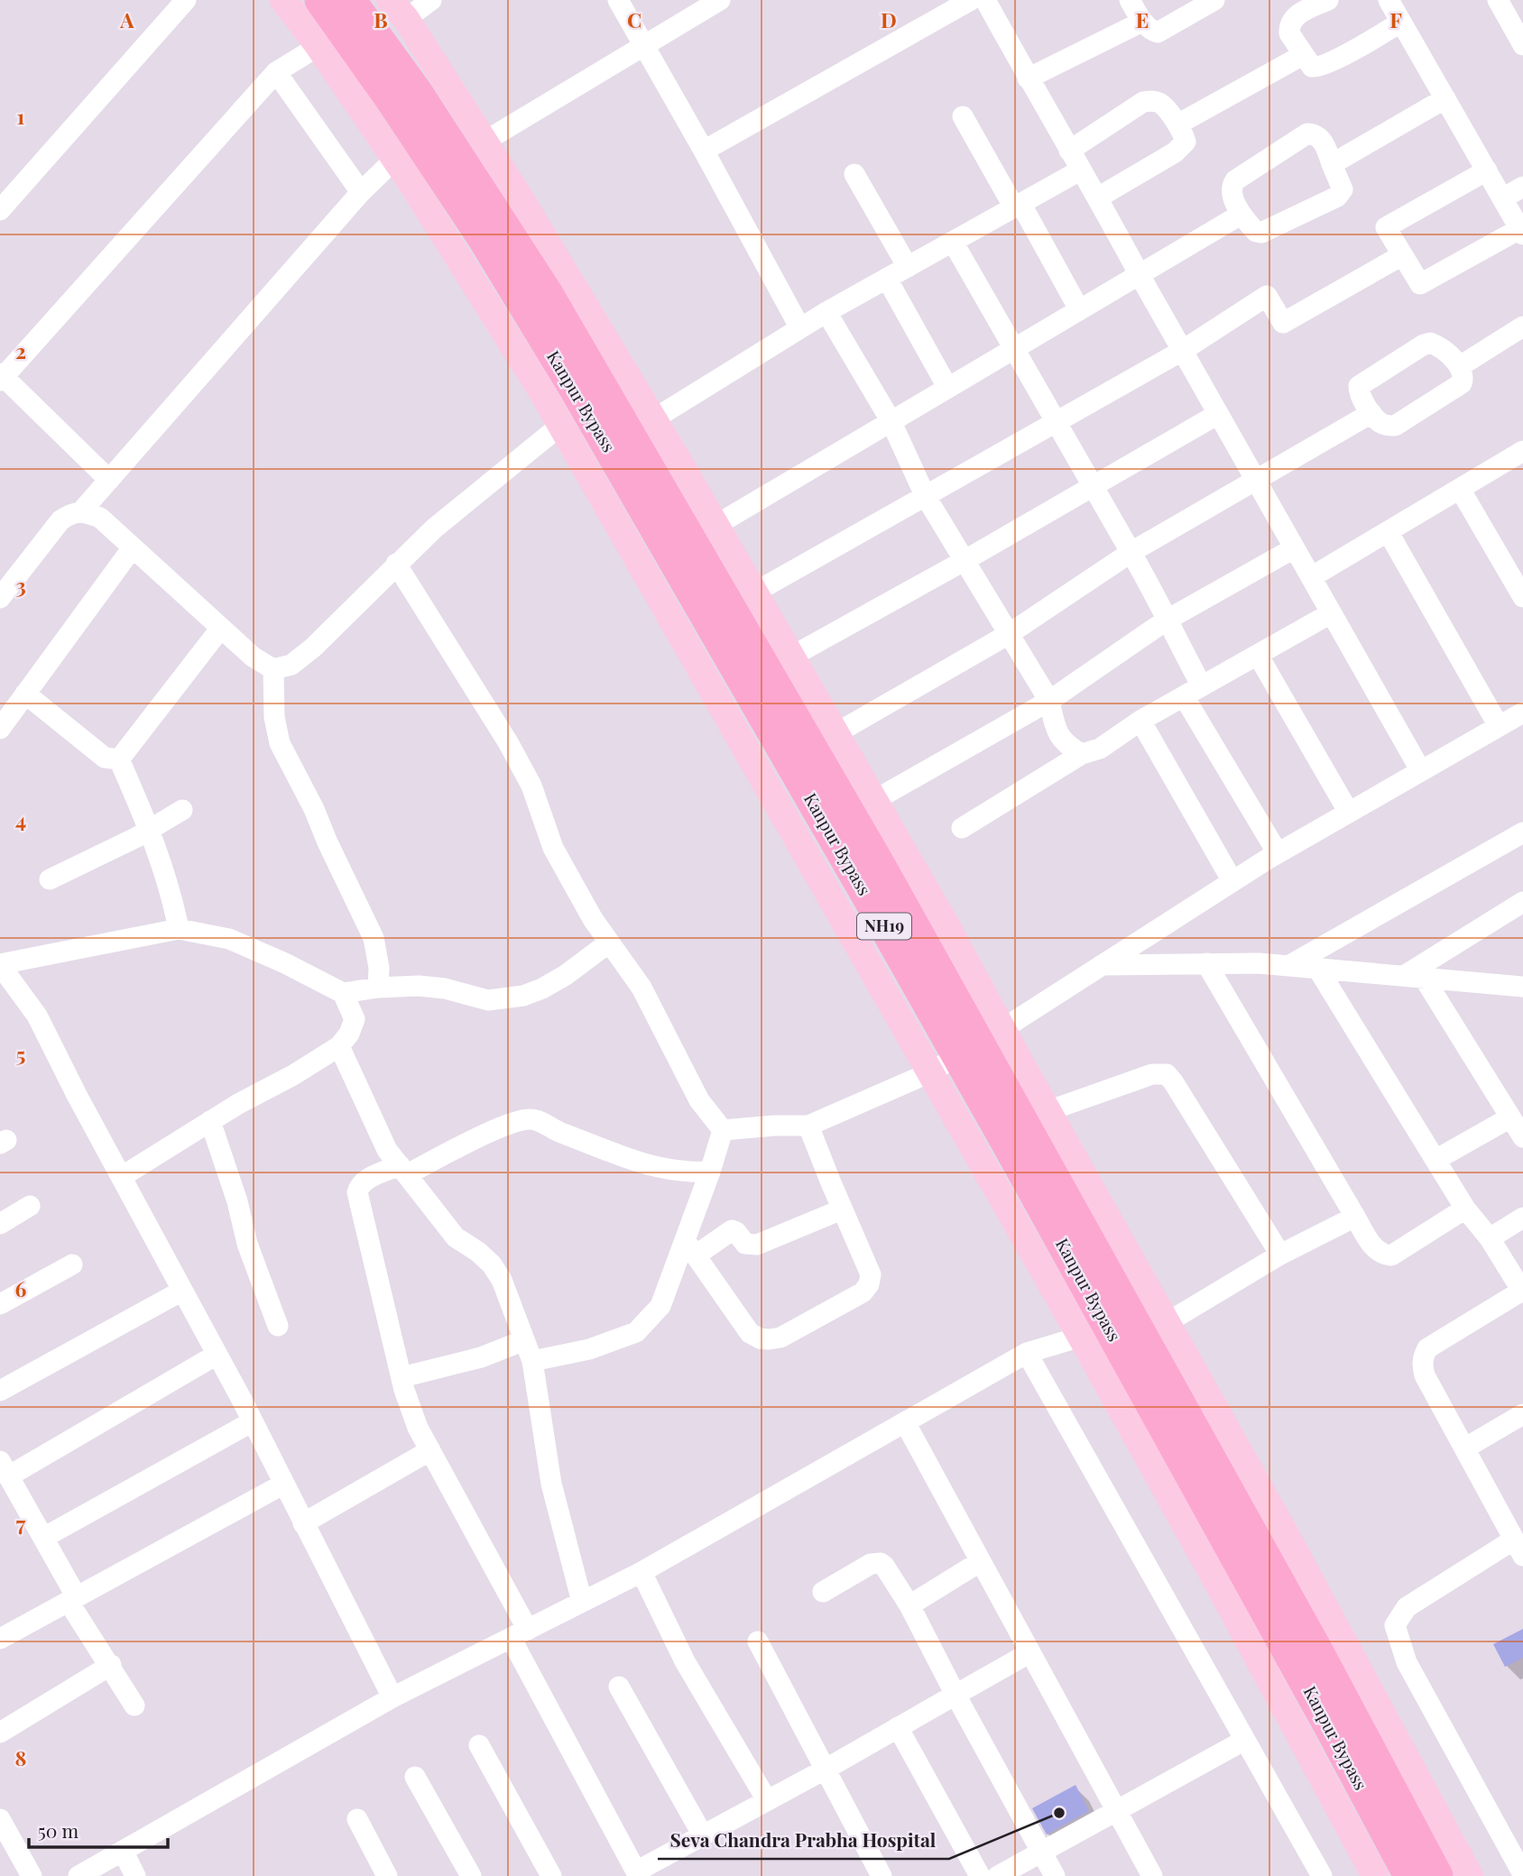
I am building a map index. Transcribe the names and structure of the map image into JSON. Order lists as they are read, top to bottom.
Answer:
{
  "streets": {
    "highway": ["Kanpur Bypass", "NH19"]
  },
  "places": ["Seva Chandra Prabha Hospital"],
  "scale_bar": "50 m",
  "grid": {
    "columns": [
      "A",
      "B",
      "C",
      "D",
      "E",
      "F"
    ],
    "rows": [
      "1",
      "2",
      "3",
      "4",
      "5",
      "6",
      "7",
      "8"
    ]
  }
}
